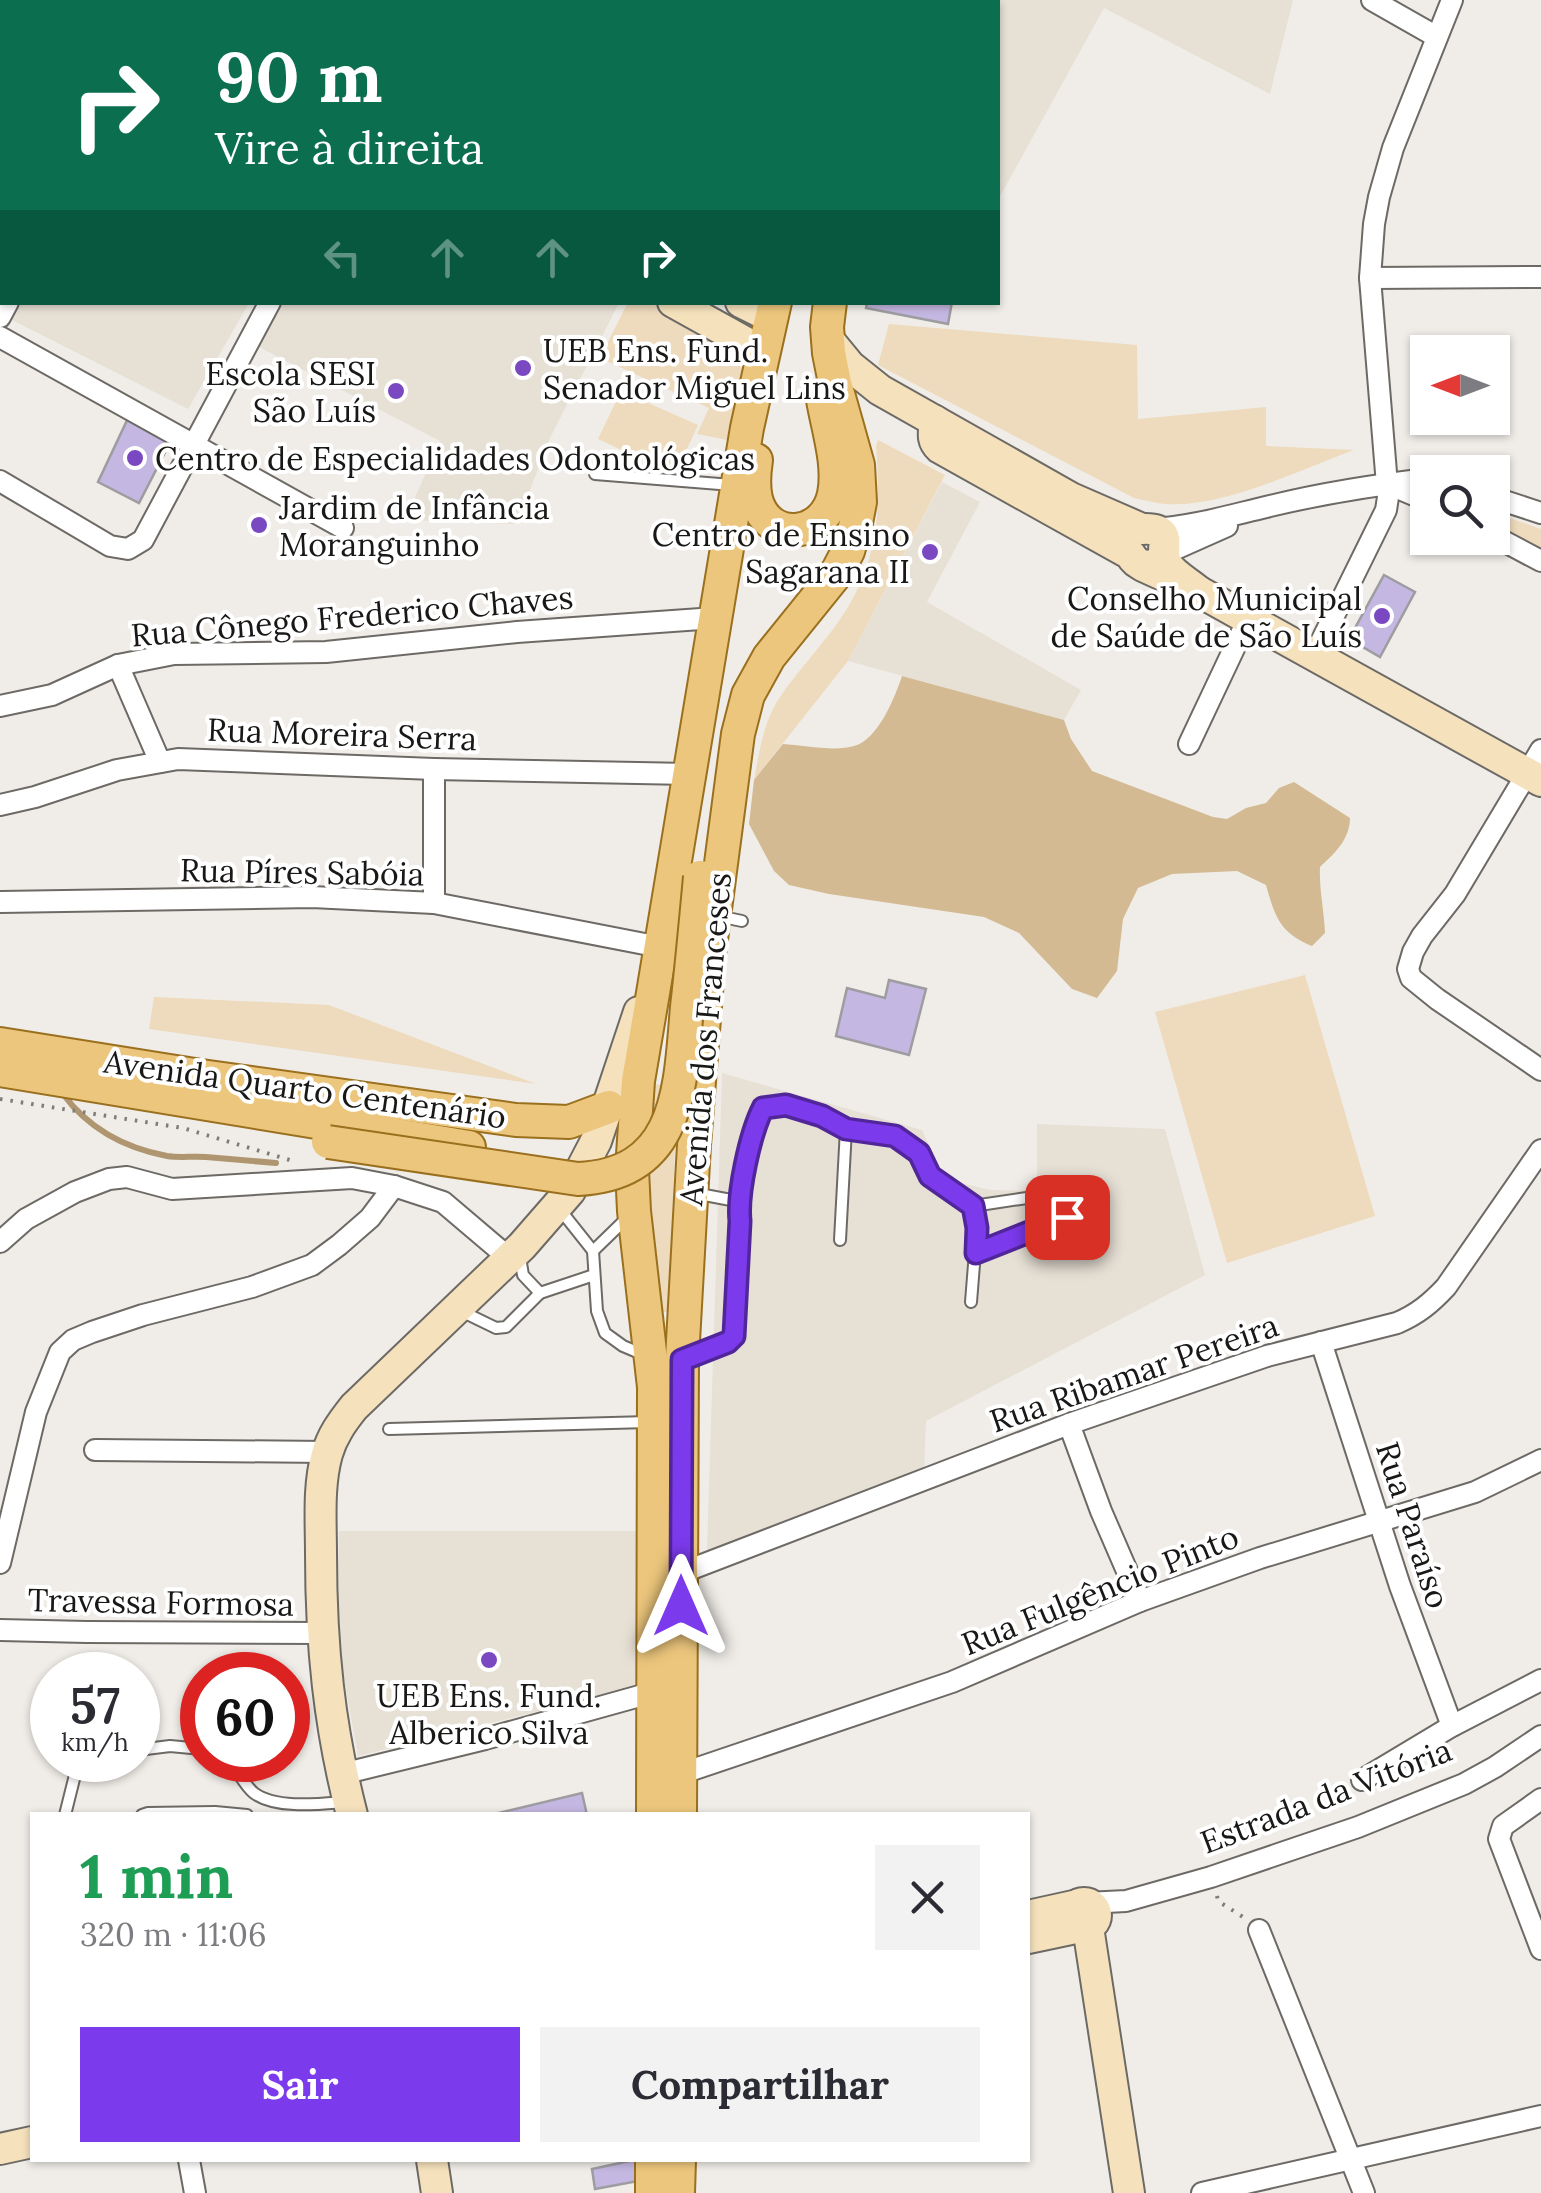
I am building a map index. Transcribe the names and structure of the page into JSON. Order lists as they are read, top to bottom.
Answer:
{
  "streets": {
    "main road": ["Avenida dos Franceses", "Avenida Quarto Centenário"],
    "street": [
      "Rua Cônego Frederico Chaves",
      "Rua Moreira Serra",
      "Rua Píres Sabóia",
      "Rua Ribamar Pereira",
      "Rua Paraíso",
      "Rua Fulgêncio Pinto",
      "Travessa Formosa",
      "Estrada da Vitória"
    ]
  },
  "crossings": [
    ["Rua Cônego Frederico Chaves", "Avenida dos Franceses"],
    ["Rua Moreira Serra", "Avenida dos Franceses"],
    ["Rua Píres Sabóia", "Avenida dos Franceses"],
    ["Avenida dos Franceses", "Rua Ribamar Pereira"],
    ["Avenida dos Franceses", "Rua Fulgêncio Pinto"],
    ["Rua Ribamar Pereira", "Rua Paraíso"],
    ["Rua Paraíso", "Rua Fulgêncio Pinto"]
  ],
  "places": [
    "UEB Ens. Fund. Senador Miguel Lins",
    "Escola SESI São Luís",
    "Centro de Especialidades Odontológicas",
    "Jardim de Infância Moranguinho",
    "Centro de Ensino Sagarana II",
    "Conselho Municipal de Saúde de São Luís",
    "UEB Ens. Fund. Alberico Silva"
  ],
  "north": "left",
  "page": {
    "turn": ["90 m", "Vire à direita"],
    "speed": "57 km/h",
    "limit": "60",
    "heading": ["1 min", "320 m · 11:06"],
    "buttons": ["Sair", "Compartilhar"]
  }
}
